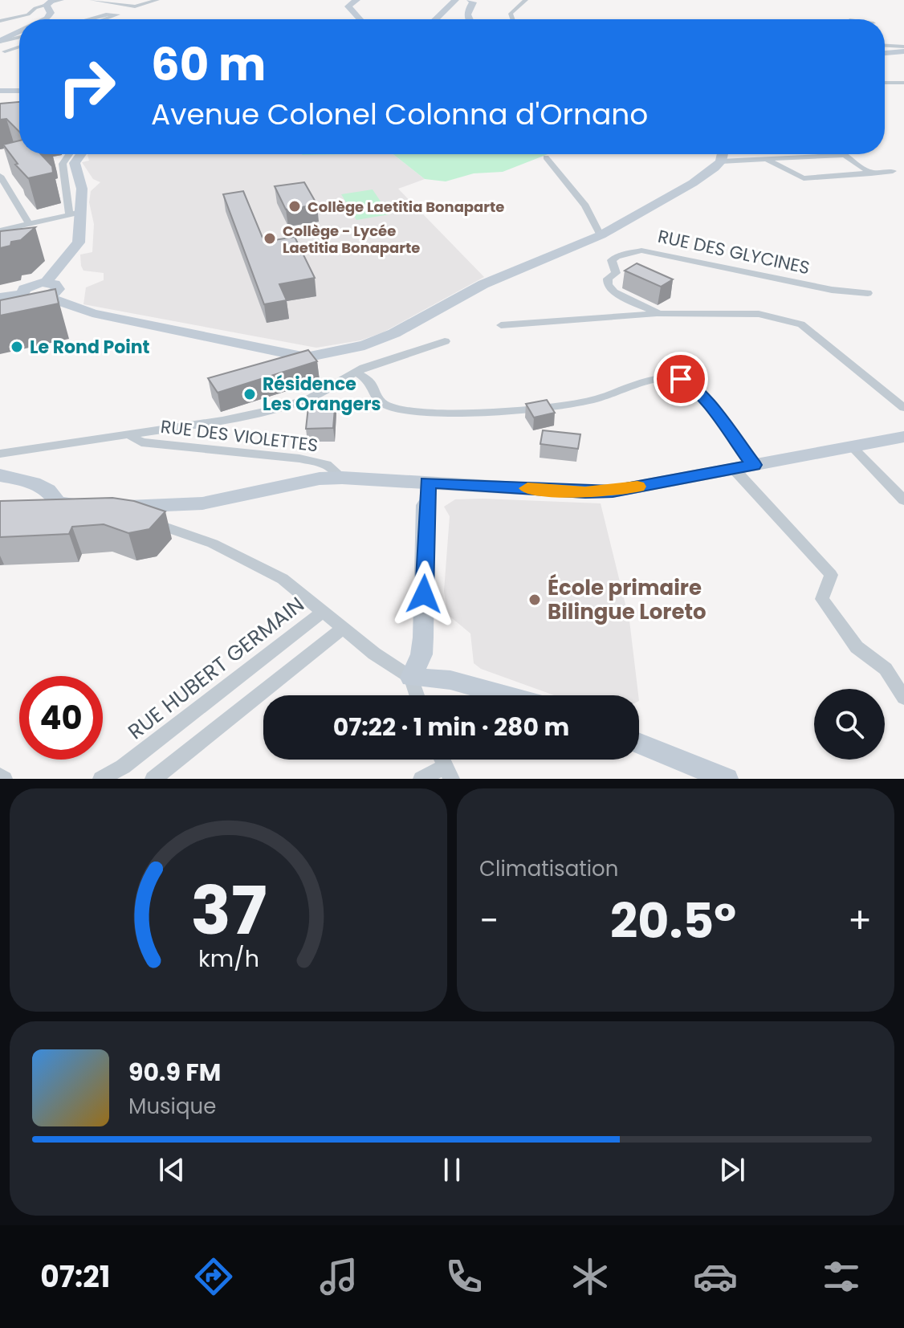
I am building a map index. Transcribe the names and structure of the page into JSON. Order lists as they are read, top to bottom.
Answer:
{
  "streets": {
    "street": ["RUE DES GLYCINES", "RUE DES VIOLETTES", "RUE HUBERT GERMAIN"]
  },
  "places": [
    "Collège Laetitia Bonaparte",
    "Collège - Lycée Laetitia Bonaparte",
    "Le Rond Point",
    "Résidence Les Orangers",
    "École primaire Bilingue Loreto"
  ],
  "page": {
    "turn": ["60 m", "Avenue Colonel Colonna d'Ornano"],
    "limit": "40",
    "trip": "07:22 · 1 min · 280 m",
    "tile": "Climatisation",
    "heat": ["−", "20.5°", "+"],
    "song": ["90.9 FM", "Musique"],
    "tabs": "07:21",
    "gauge": ["37", "km/h"]
  }
}
